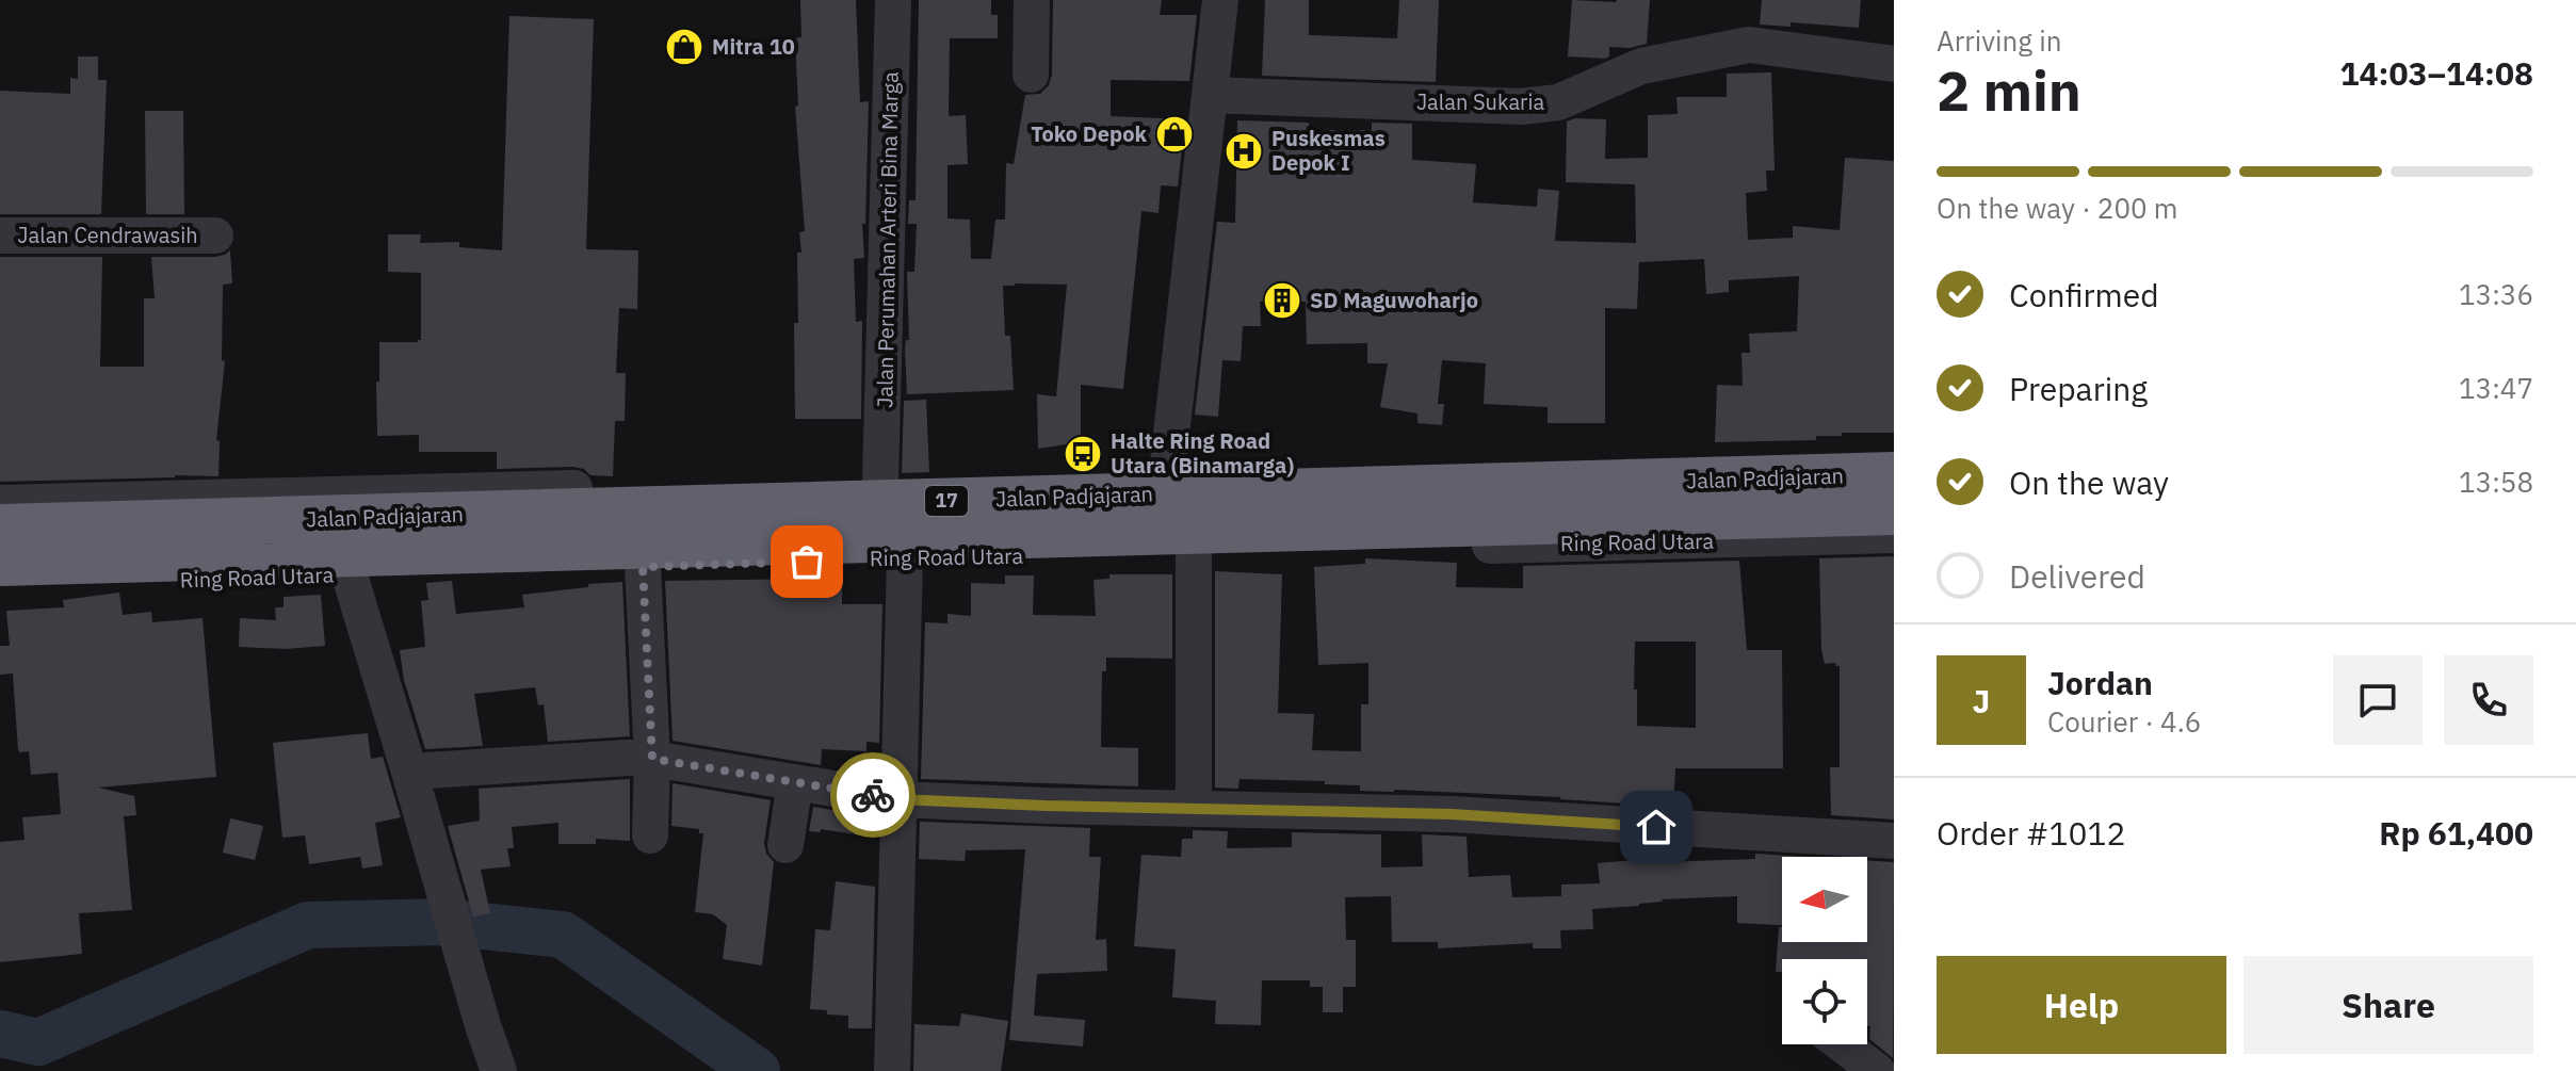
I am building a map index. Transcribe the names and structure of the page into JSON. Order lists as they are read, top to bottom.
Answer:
{
  "streets": {
    "highway": ["Jalan Padjajaran", "17"],
    "street": [
      "Jalan Sukaria",
      "Jalan Cendrawasih",
      "Jalan Perumahan Arteri Bina Marga",
      "Ring Road Utara"
    ]
  },
  "crossings": [
    ["Jalan Padjajaran", "Ring Road Utara"]
  ],
  "places": {
    "shop": ["Mitra 10", "Toko Depok"],
    "hospital": ["Puskesmas Depok I"],
    "building": ["SD Maguwoharjo"],
    "bus stop": ["Halte Ring Road Utara (Binamarga)"]
  },
  "north": "left",
  "page": {
    "heading": ["2 min", "Arriving in", "14:03–14:08"],
    "panel": [
      "Jordan",
      "Courier · 4.6",
      "Order #1012",
      "Rp 61,400"
    ],
    "bar": "On the way · 200 m",
    "list": [
      ["Confirmed", "13:36"],
      ["Preparing", "13:47"],
      ["On the way", "13:58"],
      "Delivered"
    ],
    "round": "J",
    "buttons": ["Help", "Share"]
  }
}
